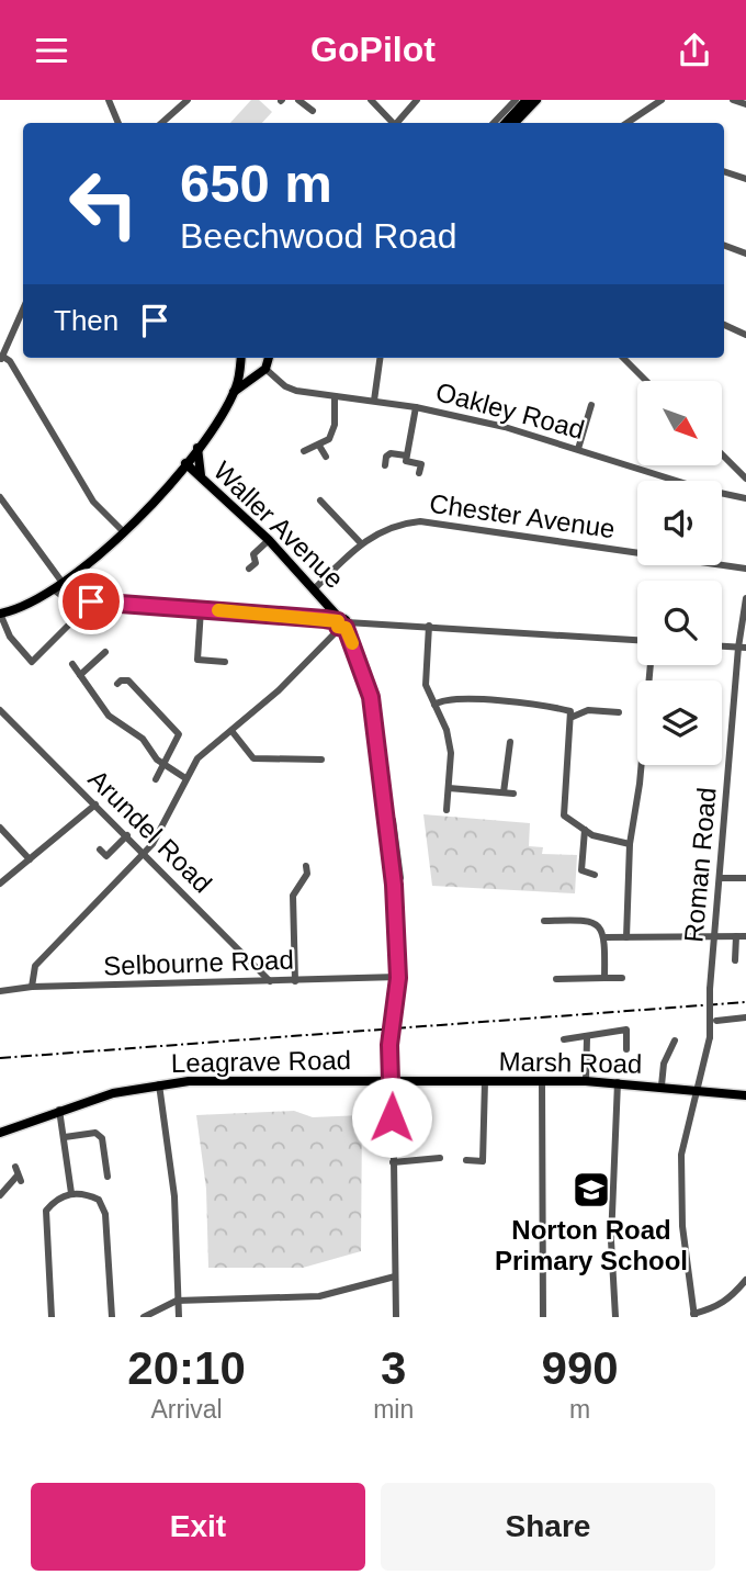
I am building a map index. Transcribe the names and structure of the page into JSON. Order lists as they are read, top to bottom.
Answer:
{
  "streets": {
    "main road": ["Waller Avenue", "Leagrave Road", "Marsh Road"],
    "street": [
      "Oakley Road",
      "Chester Avenue",
      "Arundel Road",
      "Roman Road",
      "Selbourne Road"
    ]
  },
  "crossings": [
    ["Chester Avenue", "Waller Avenue"],
    ["Waller Avenue", "Selbourne Road"],
    ["Waller Avenue", "Leagrave Road"],
    ["Waller Avenue", "Marsh Road"],
    ["Arundel Road", "Selbourne Road"],
    ["Roman Road", "Marsh Road"],
    ["Leagrave Road", "Marsh Road"]
  ],
  "places": {
    "school or university": ["Norton Road Primary School"]
  },
  "north": "bottom right",
  "page": {
    "header": "GoPilot",
    "turn": ["650 m", "Beechwood Road"],
    "then": "Then",
    "eta": [
      "20:10",
      "Arrival",
      "3",
      "min",
      "990",
      "m"
    ],
    "buttons": ["Exit", "Share"]
  }
}
